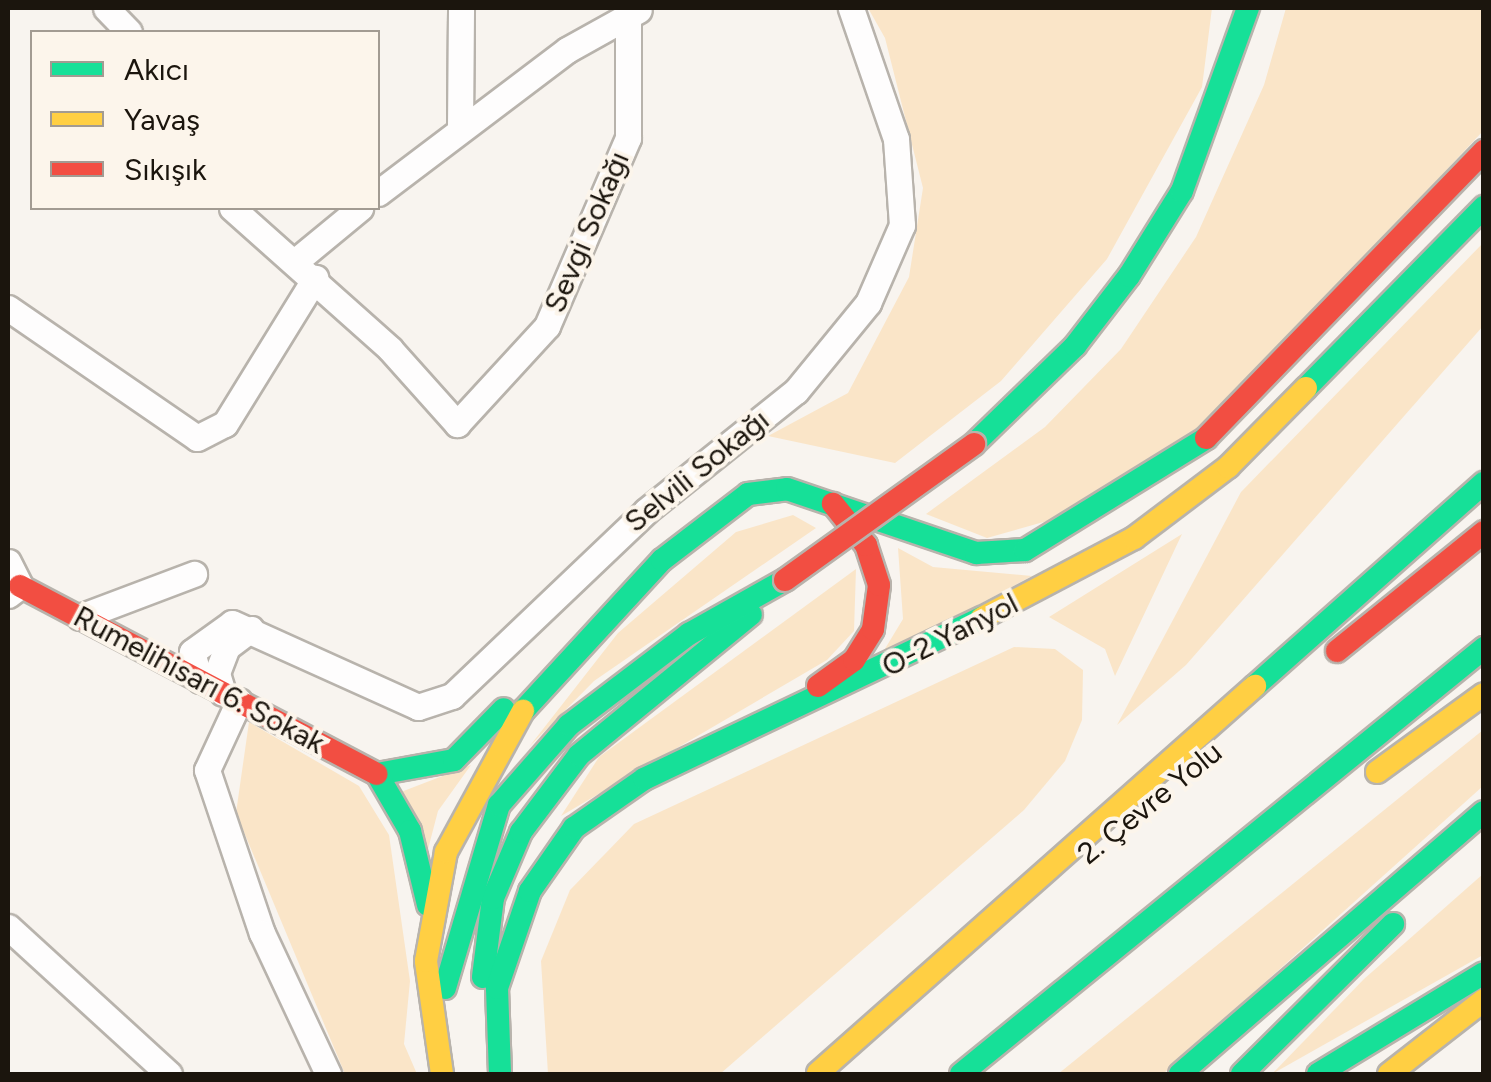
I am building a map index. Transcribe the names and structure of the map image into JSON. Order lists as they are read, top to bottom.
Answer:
{
  "streets": {
    "main road": ["O-2 Yanyol", "Rumelihisarı 6. Sokak", "2. Çevre Yolu"],
    "street": ["Sevgi Sokağı", "Selvili Sokağı"]
  },
  "legend": ["Akıcı", "Yavaş", "Sıkışık"]
}
